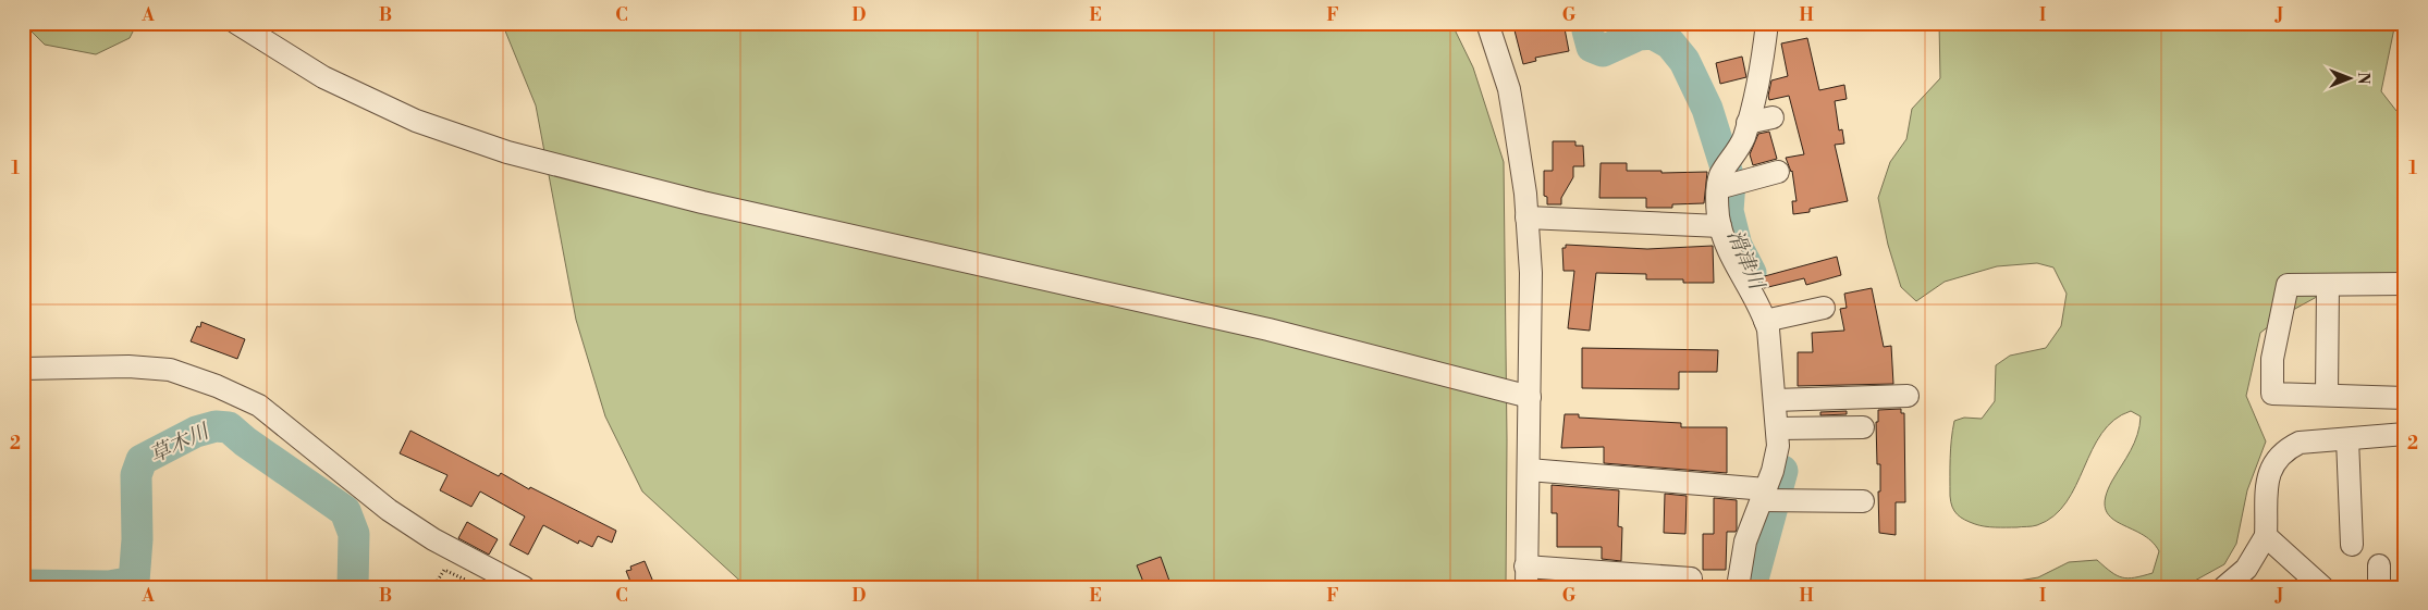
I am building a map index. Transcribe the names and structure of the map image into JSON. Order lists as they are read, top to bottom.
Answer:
{
  "water": ["滑津川", "草木川"],
  "north": "right",
  "grid": {
    "columns": [
      "A",
      "B",
      "C",
      "D",
      "E",
      "F",
      "G",
      "H",
      "I",
      "J"
    ],
    "rows": ["1", "2"]
  }
}
